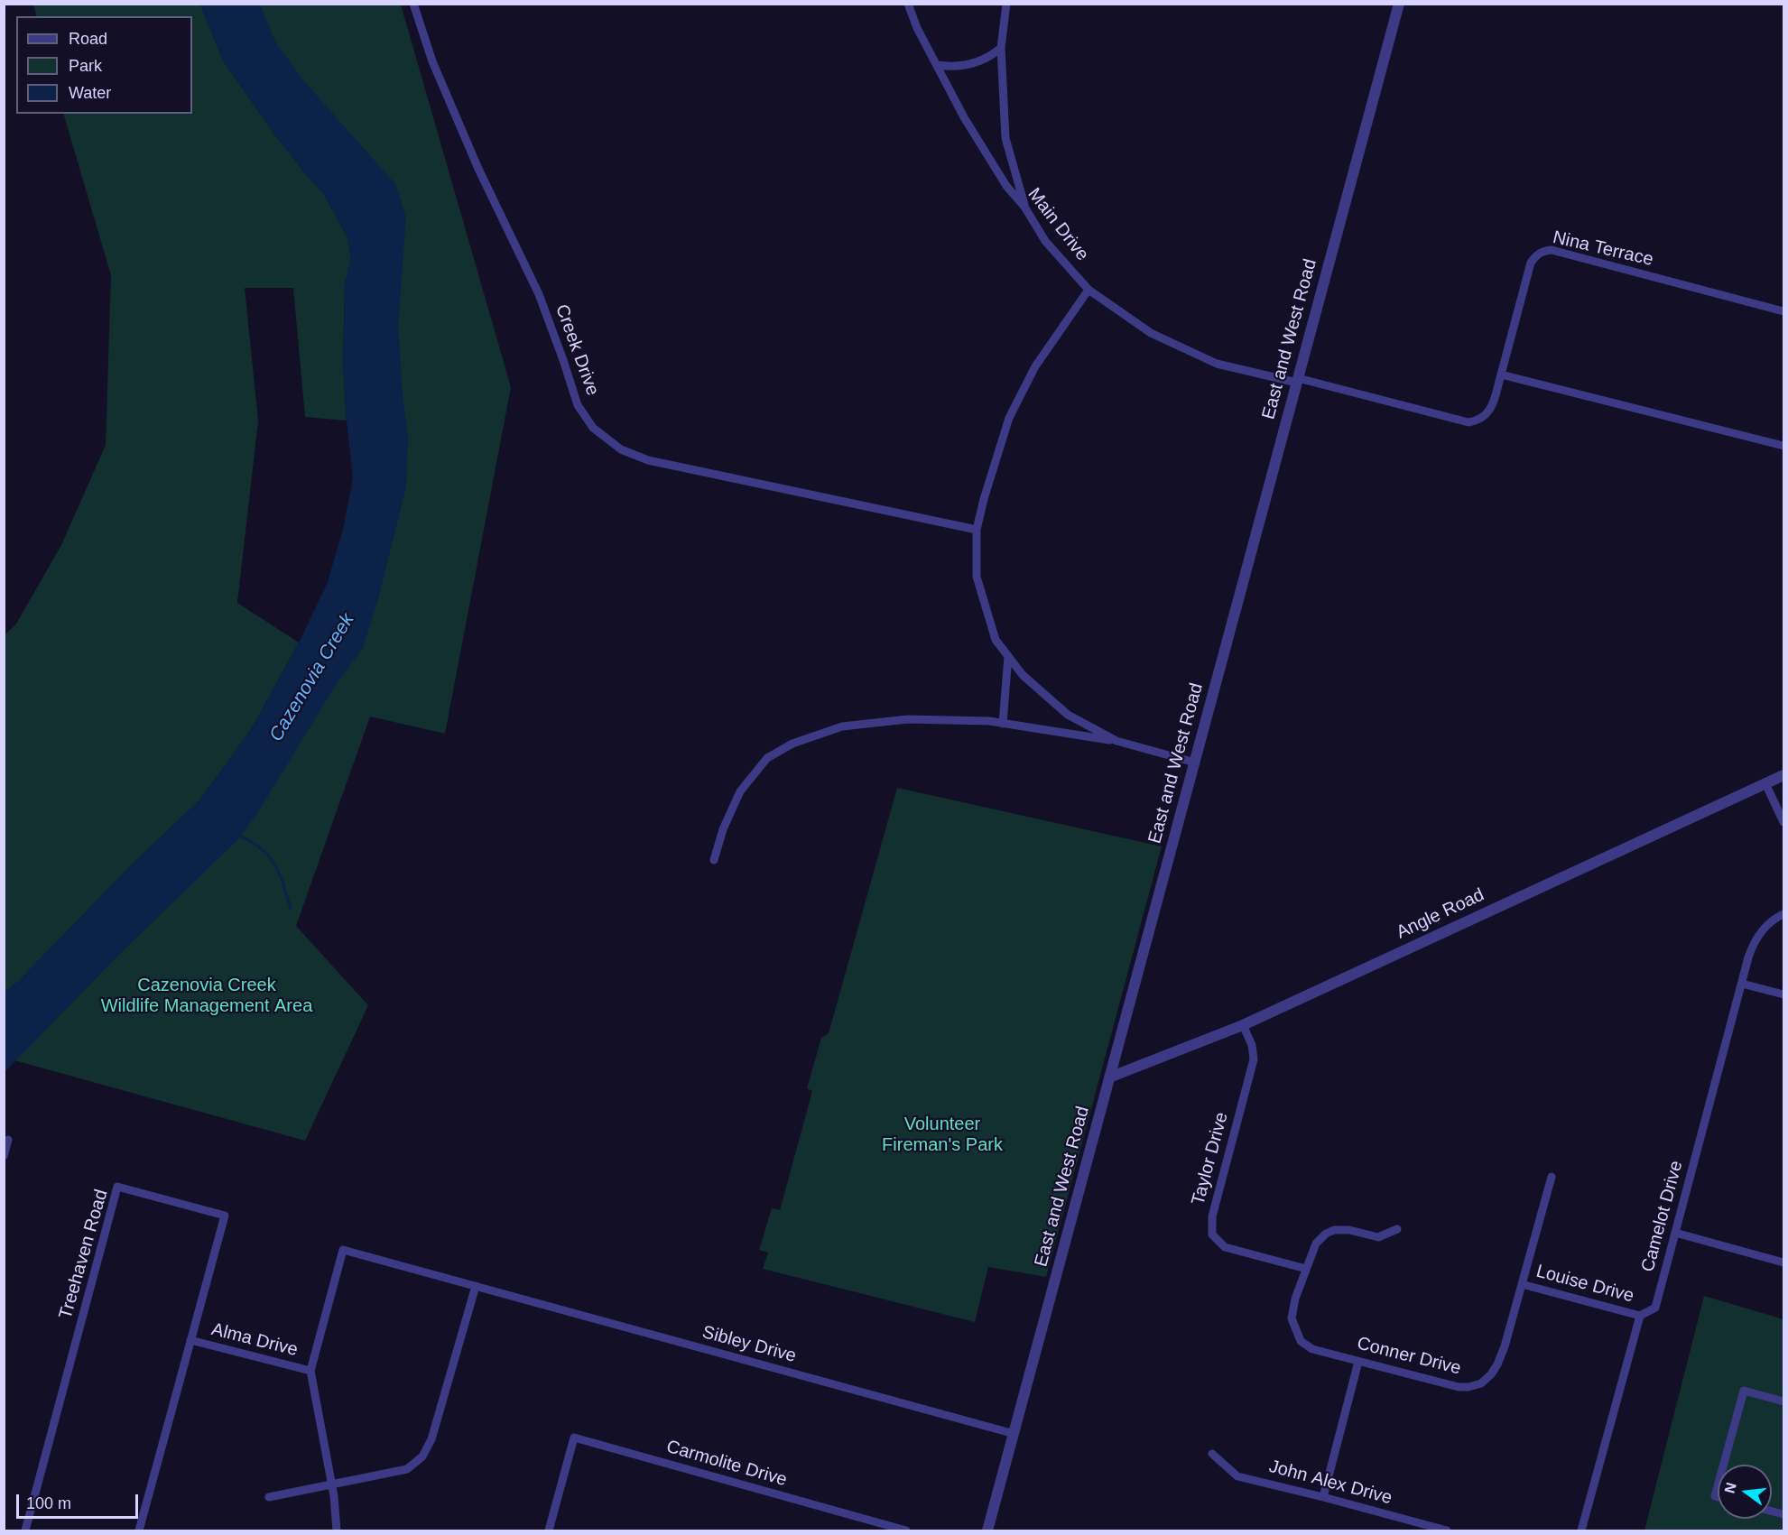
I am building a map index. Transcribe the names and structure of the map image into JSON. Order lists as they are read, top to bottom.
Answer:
{
  "streets": {
    "street": [
      "Main Drive",
      "Nina Terrace",
      "East and West Road",
      "Creek Drive",
      "Angle Road",
      "Taylor Drive",
      "Camelot Drive",
      "Treehaven Road",
      "Louise Drive",
      "Alma Drive",
      "Sibley Drive",
      "Conner Drive",
      "Carmolite Drive",
      "John Alex Drive"
    ]
  },
  "crossings": [
    ["Main Drive", "Nina Terrace"],
    ["Main Drive", "East and West Road"],
    ["Nina Terrace", "East and West Road"],
    ["East and West Road", "Angle Road"],
    ["East and West Road", "Sibley Drive"],
    ["Angle Road", "Taylor Drive"],
    ["Taylor Drive", "Conner Drive"],
    ["Camelot Drive", "Louise Drive"],
    ["Treehaven Road", "Alma Drive"],
    ["Louise Drive", "Conner Drive"],
    ["Alma Drive", "Sibley Drive"]
  ],
  "water": ["Cazenovia Creek"],
  "parks": ["Cazenovia Creek Wildlife Management Area", "Volunteer Fireman's Park"],
  "legend": ["Road", "Park", "Water"],
  "scale_bar": "100 m",
  "north": "left"
}
